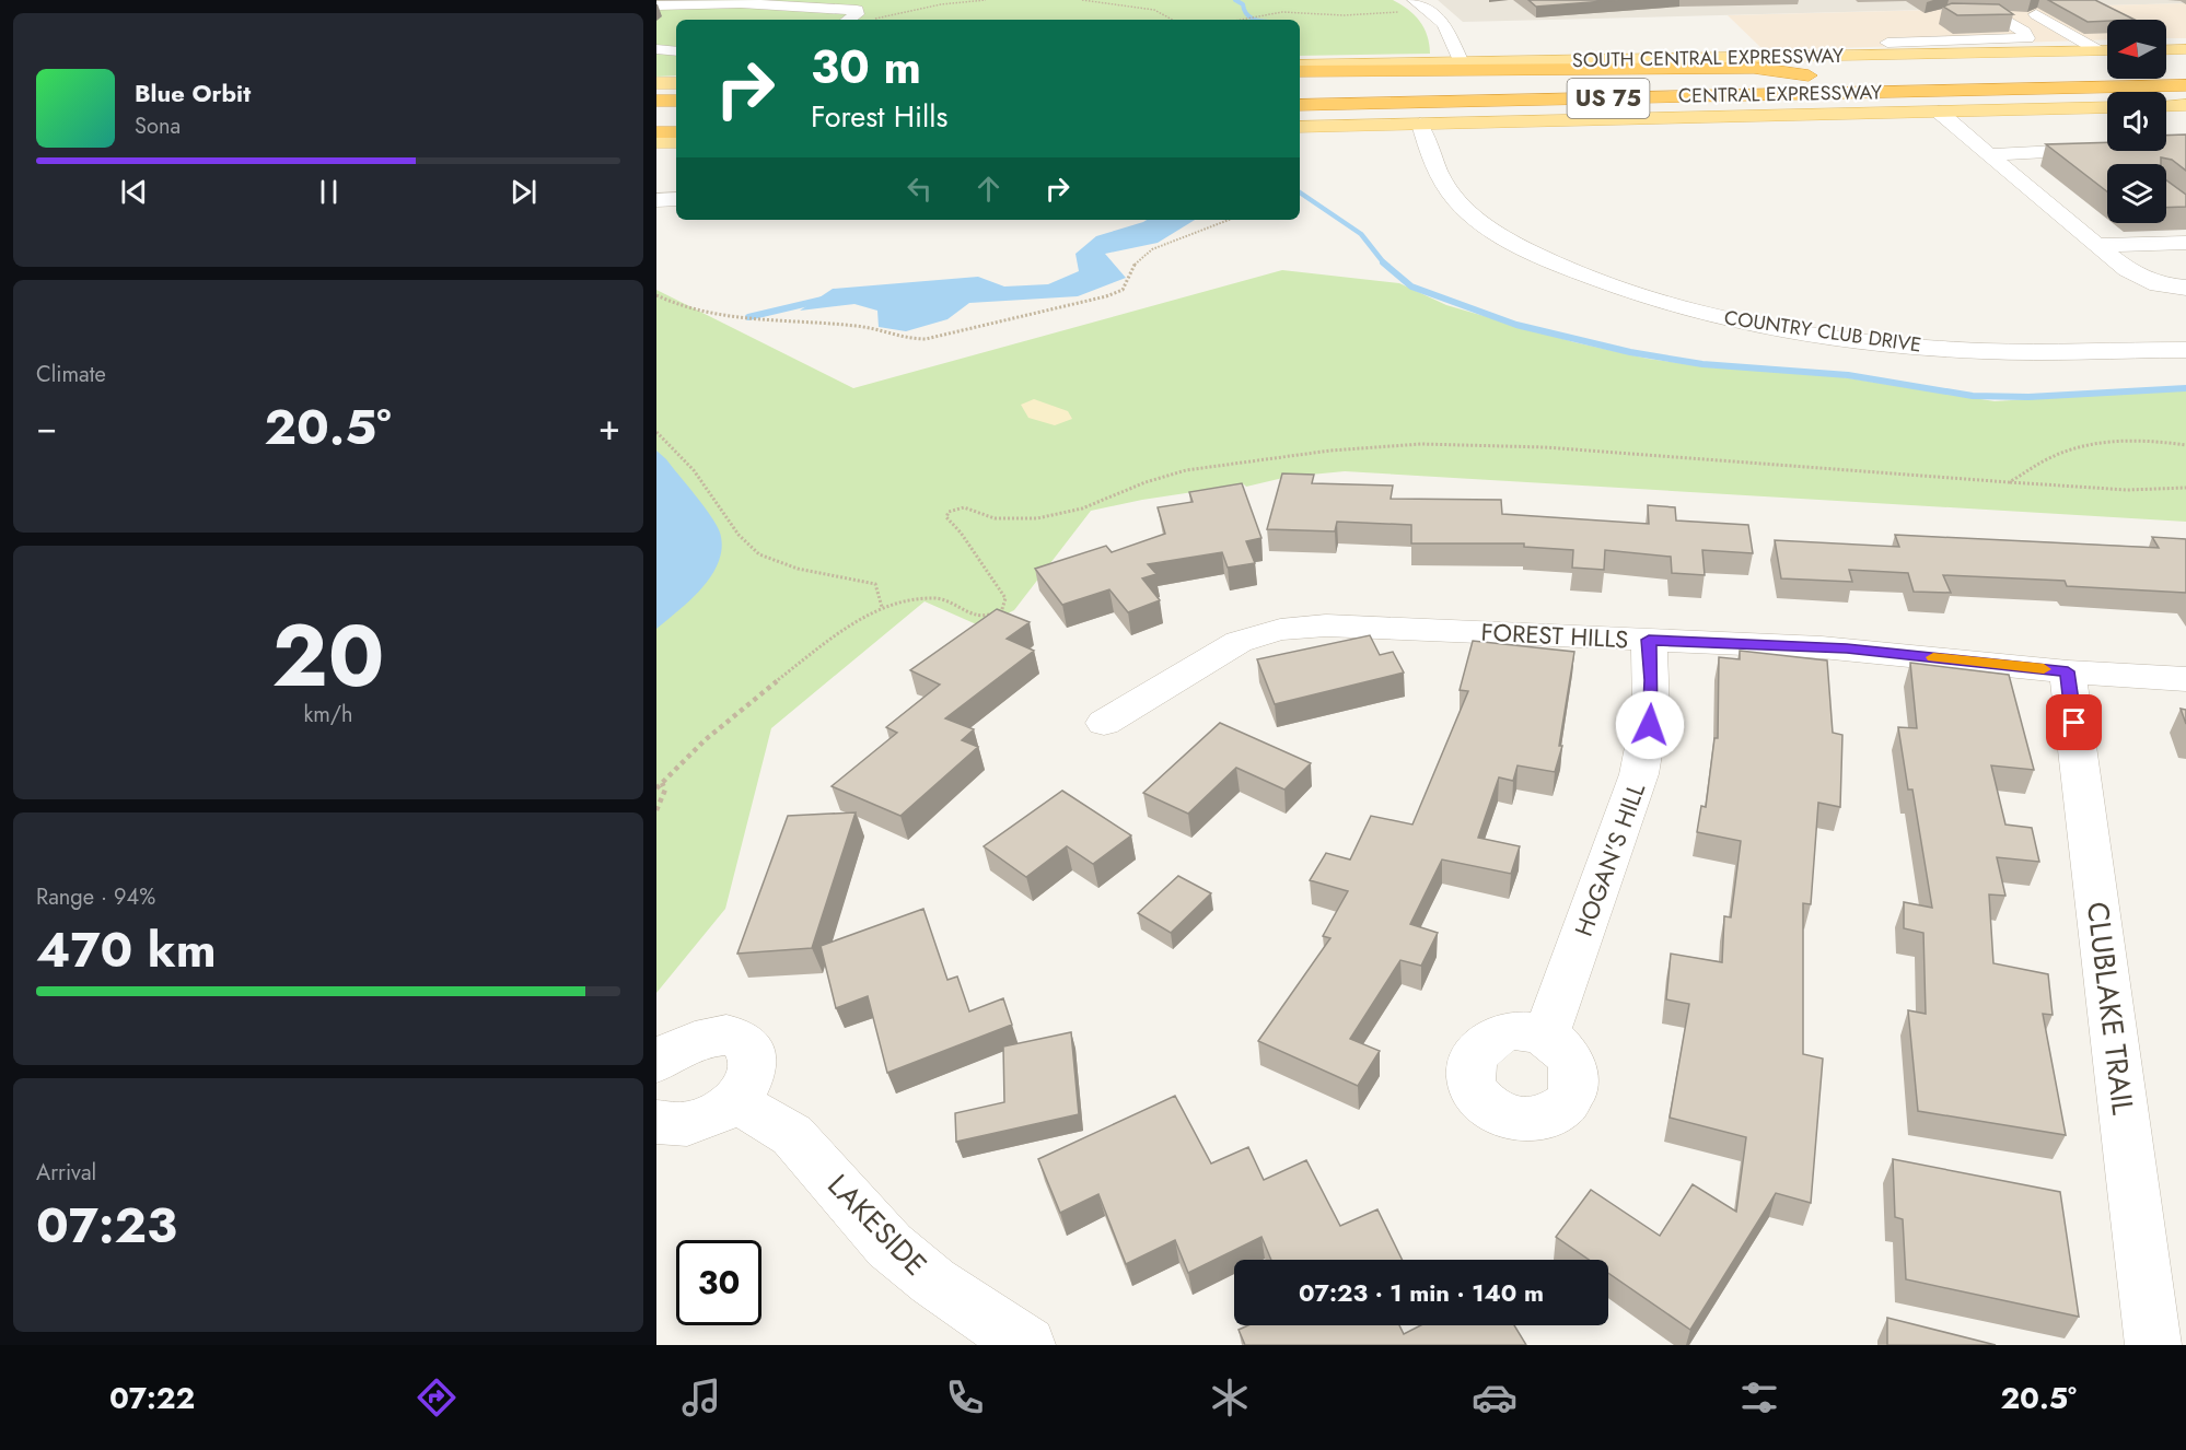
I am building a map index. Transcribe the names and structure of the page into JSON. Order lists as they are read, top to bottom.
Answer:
{
  "streets": {
    "highway": ["CENTRAL EXPRESSWAY", "US 75"],
    "main road": ["SOUTH CENTRAL EXPRESSWAY"],
    "street": [
      "COUNTRY CLUB DRIVE",
      "FOREST HILLS",
      "HOGAN'S HILL",
      "CLUBLAKE TRAIL",
      "LAKESIDE"
    ]
  },
  "crossings": [
    ["SOUTH CENTRAL EXPRESSWAY", "CENTRAL EXPRESSWAY"],
    ["FOREST HILLS", "HOGAN'S HILL"],
    ["FOREST HILLS", "CLUBLAKE TRAIL"]
  ],
  "north": "left",
  "page": {
    "turn": ["30 m", "Forest Hills"],
    "song": ["Blue Orbit", "Sona"],
    "tile": [
      "Climate",
      ["20", "km/h"],
      ["Range · 94%", "470 km"],
      ["Arrival", "07:23"]
    ],
    "heat": ["−", "20.5°", "+"],
    "limit": "30",
    "trip": "07:23 · 1 min · 140 m",
    "tabs": ["07:22", "20.5°"]
  }
}
